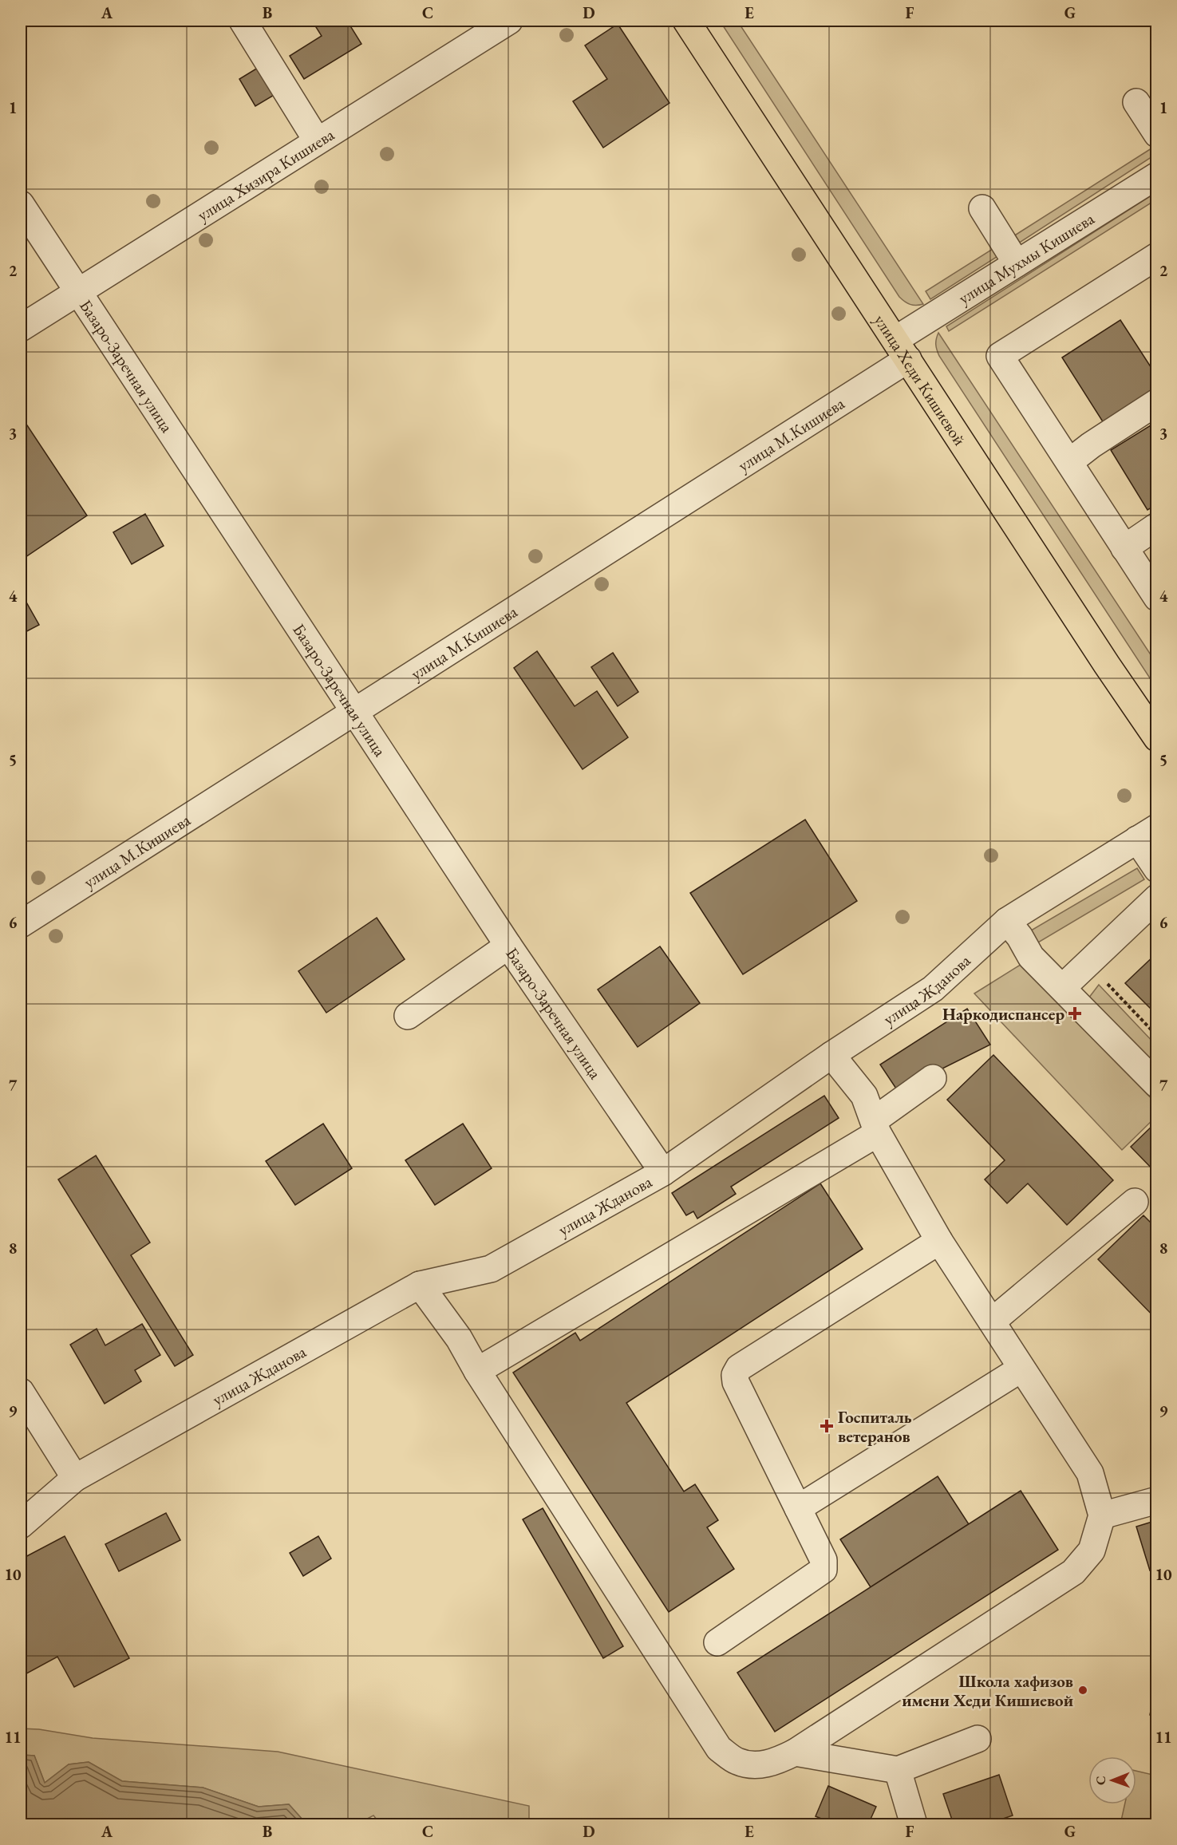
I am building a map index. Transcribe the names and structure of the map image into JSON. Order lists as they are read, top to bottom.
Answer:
{
  "streets": {
    "main road": ["улица Хеди Кишиевой"],
    "street": [
      "улица Хизира Кишиева",
      "улица Мухмы Кишиева",
      "Базаро-Заречная улица",
      "улица М.Кишиева",
      "улица Жданова"
    ]
  },
  "crossings": [
    ["улица Хизира Кишиева", "Базаро-Заречная улица"],
    ["улица Мухмы Кишиева", "улица Хеди Кишиевой"],
    ["улица Мухмы Кишиева", "улица М.Кишиева"],
    ["Базаро-Заречная улица", "улица М.Кишиева"],
    ["Базаро-Заречная улица", "улица Жданова"],
    ["улица Хеди Кишиевой", "улица М.Кишиева"]
  ],
  "places": {
    "health": ["Наркодиспансер", "Госпиталь ветеранов"],
    "other": ["Школа хафизов имени Хеди Кишиевой"]
  },
  "north": "left",
  "grid": {
    "columns": [
      "A",
      "B",
      "C",
      "D",
      "E",
      "F",
      "G"
    ],
    "rows": [
      "1",
      "2",
      "3",
      "4",
      "5",
      "6",
      "7",
      "8",
      "9",
      "10",
      "11"
    ]
  }
}
